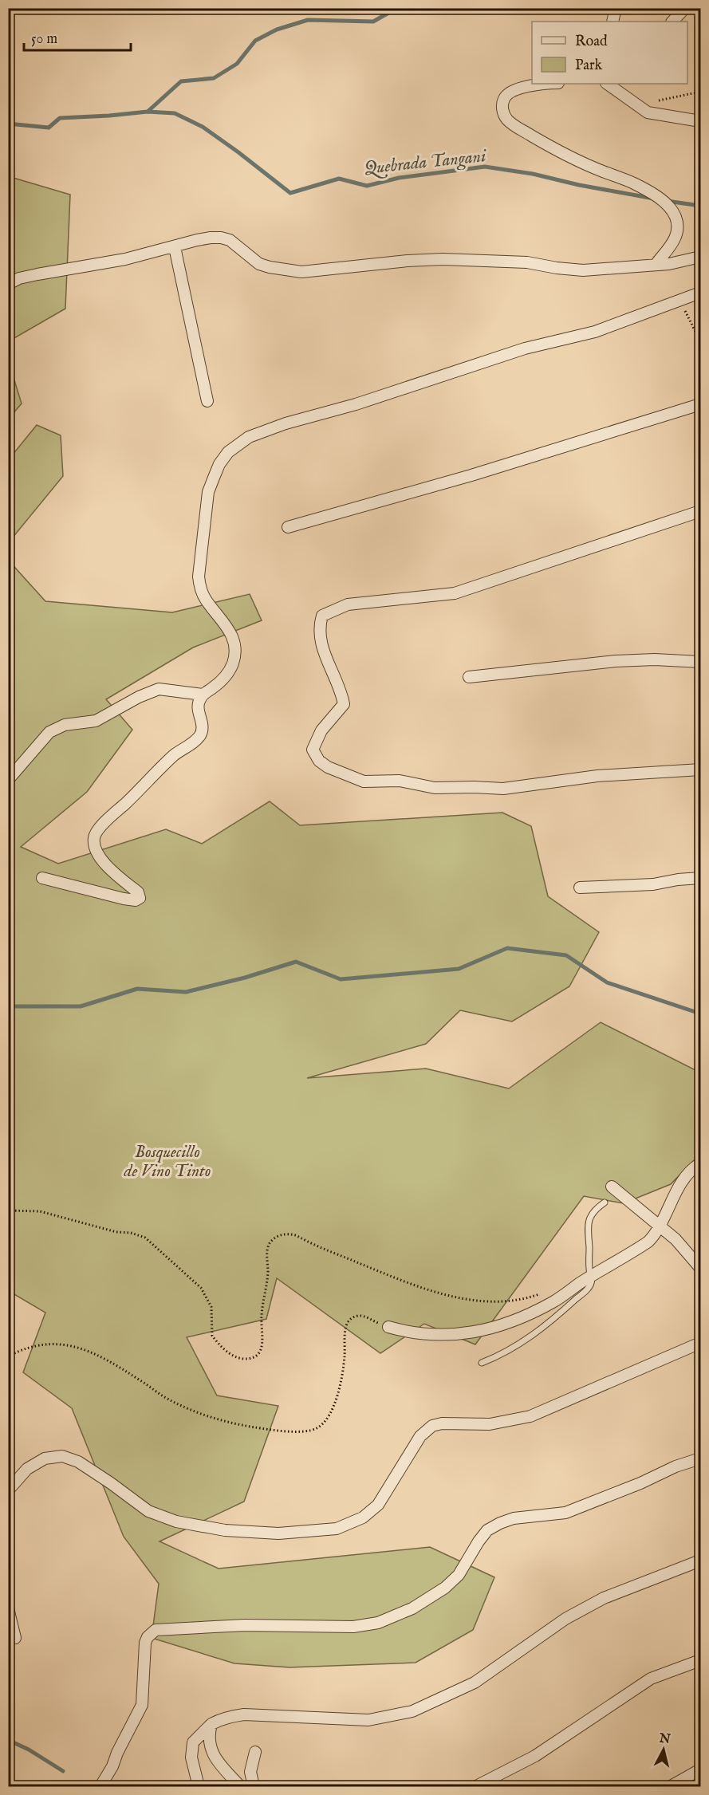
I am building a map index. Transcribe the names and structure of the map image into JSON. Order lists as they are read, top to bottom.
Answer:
{
  "water": ["Quebrada Tangani"],
  "parks": ["Bosquecillo de Vino Tinto"],
  "legend": ["Road", "Park"],
  "scale_bar": "50 m",
  "north": "top"
}
